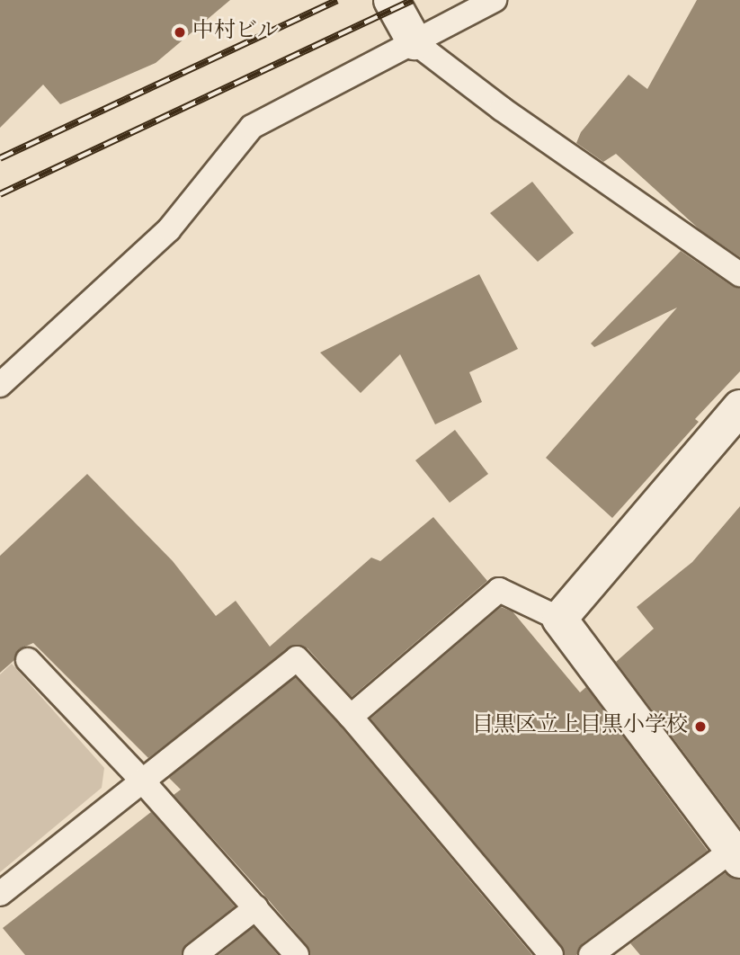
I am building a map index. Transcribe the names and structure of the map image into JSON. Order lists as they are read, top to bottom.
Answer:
{
  "places": ["中村ビル", "目黒区立上目黒小学校"]
}
